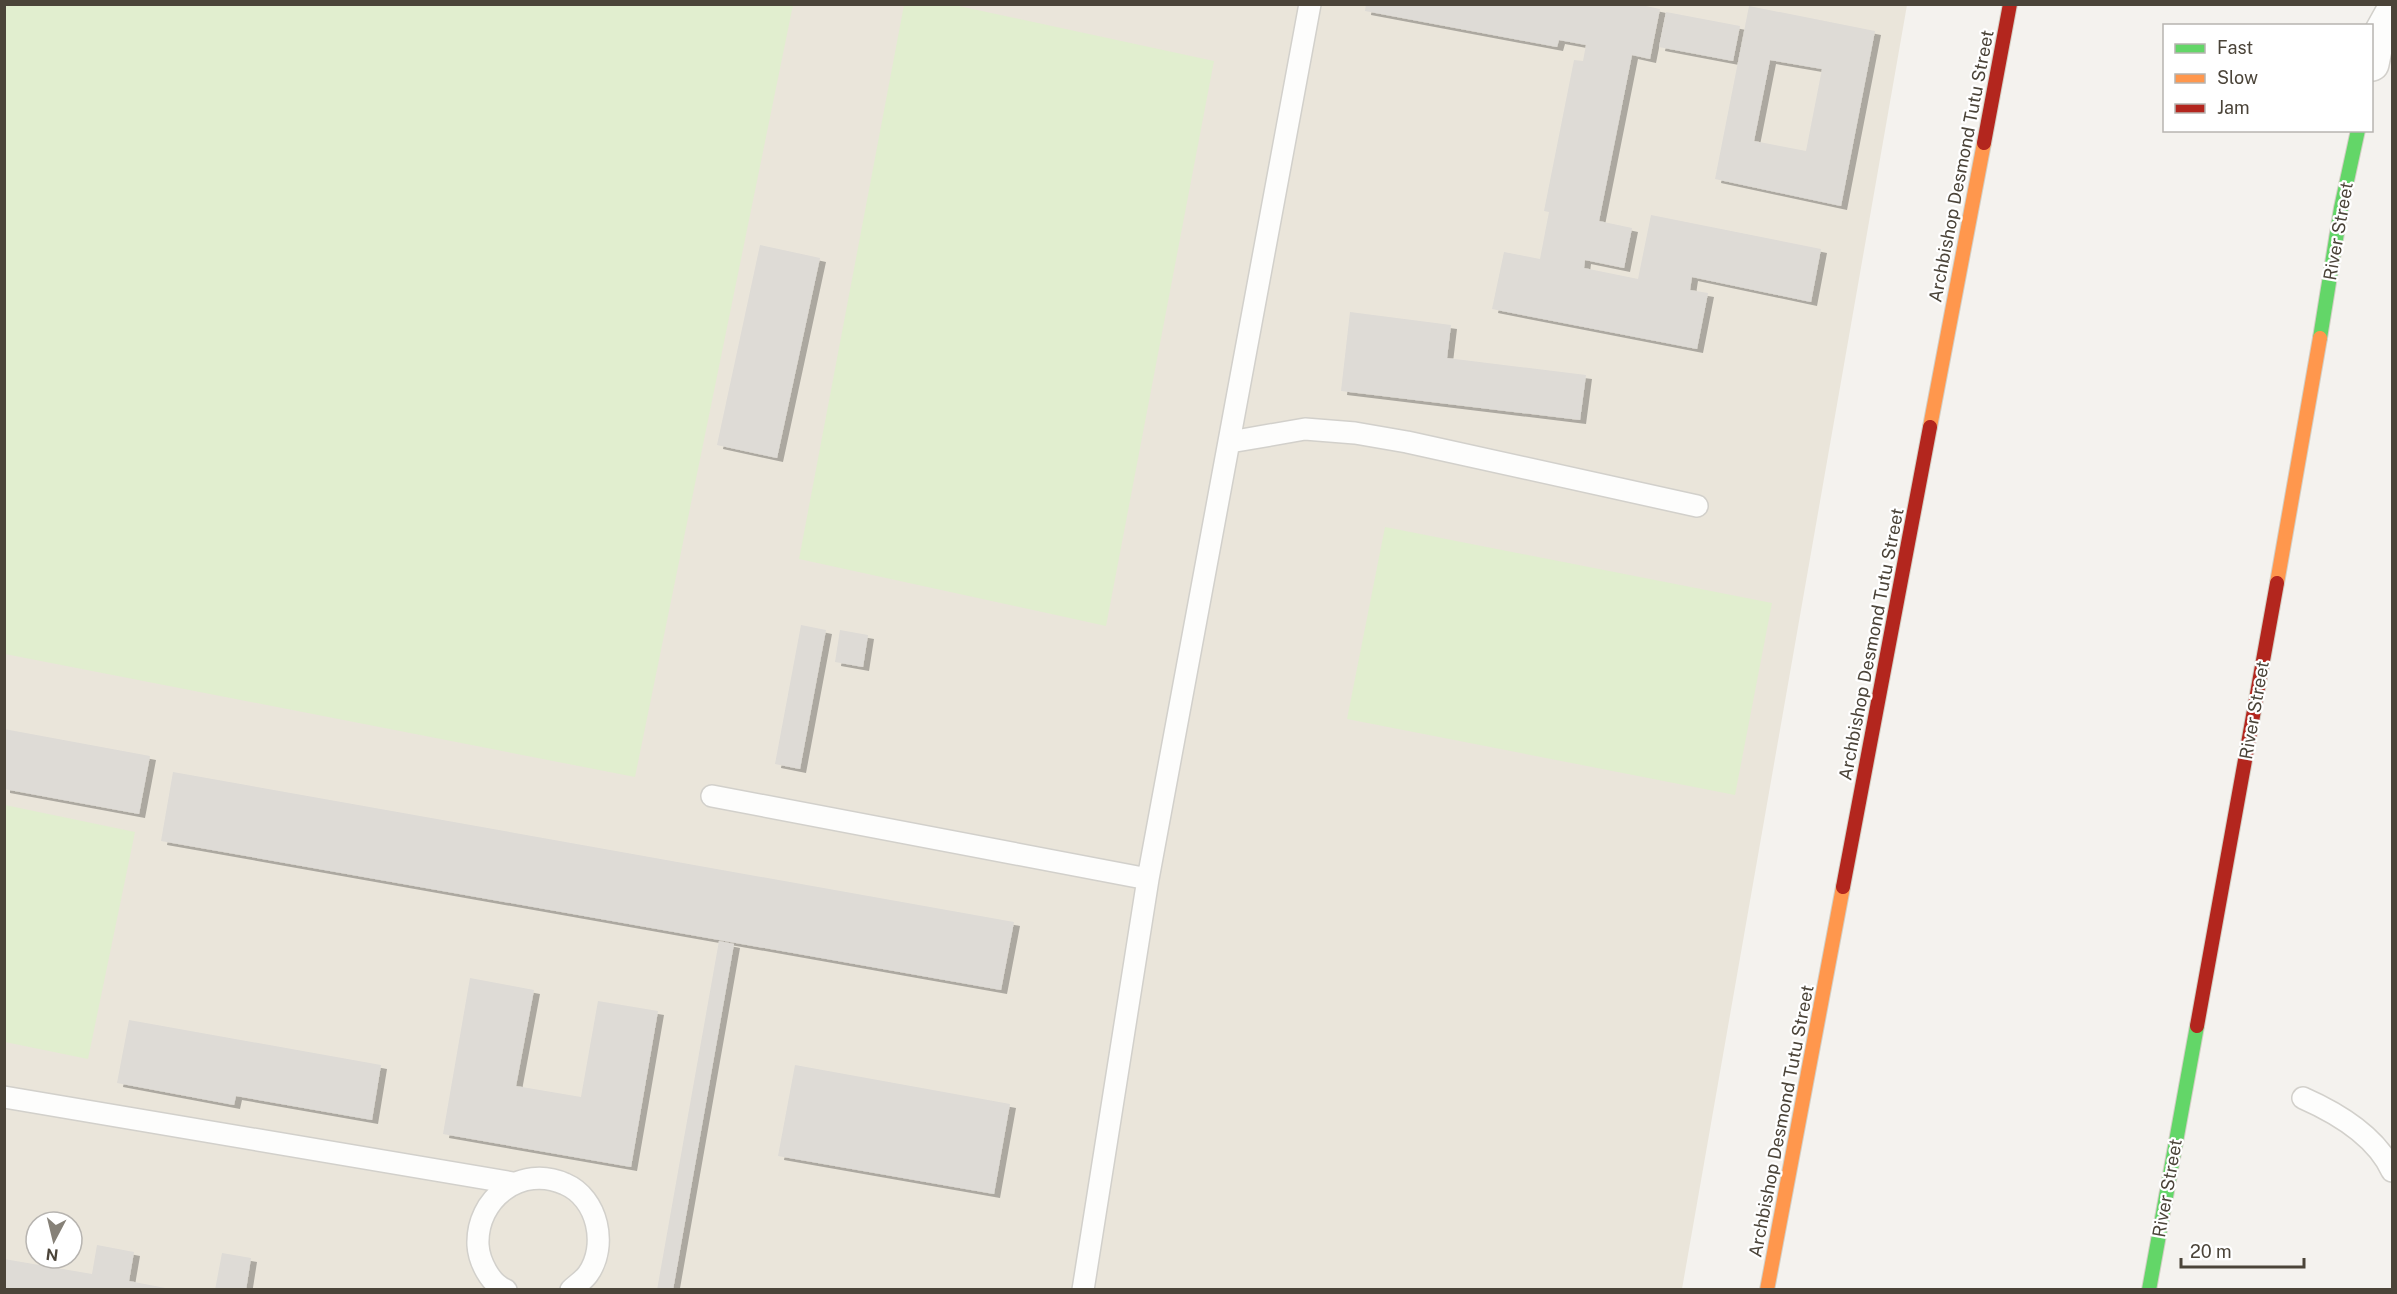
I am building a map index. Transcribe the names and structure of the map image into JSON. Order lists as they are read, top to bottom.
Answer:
{
  "streets": {
    "street": ["Archbishop Desmond Tutu Street", "River Street"]
  },
  "legend": ["Fast", "Slow", "Jam"],
  "scale_bar": "20 m",
  "north": "bottom"
}
